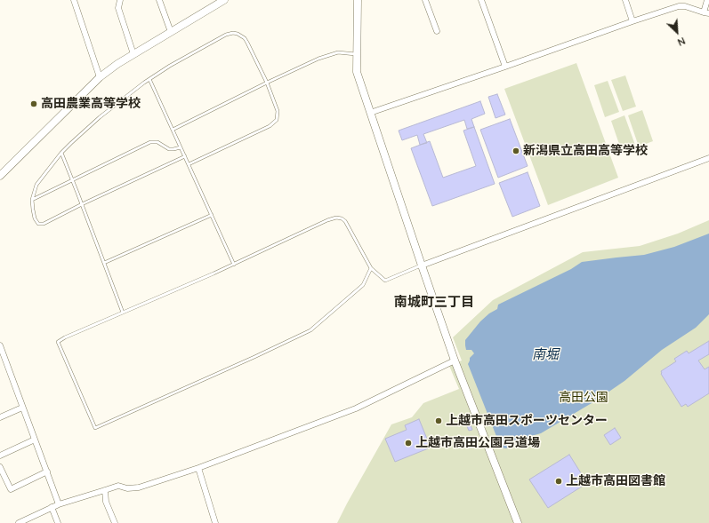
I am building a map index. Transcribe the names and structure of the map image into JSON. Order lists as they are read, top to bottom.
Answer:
{
  "districts": ["南城町三丁目"],
  "water": ["南堀"],
  "parks": ["高田公園"],
  "places": [
    "高田農業高等学校",
    "新潟県立高田高等学校",
    "上越市高田スポーツセンター",
    "上越市高田公園弓道場",
    "上越市高田図書館"
  ],
  "north": "bottom right"
}
